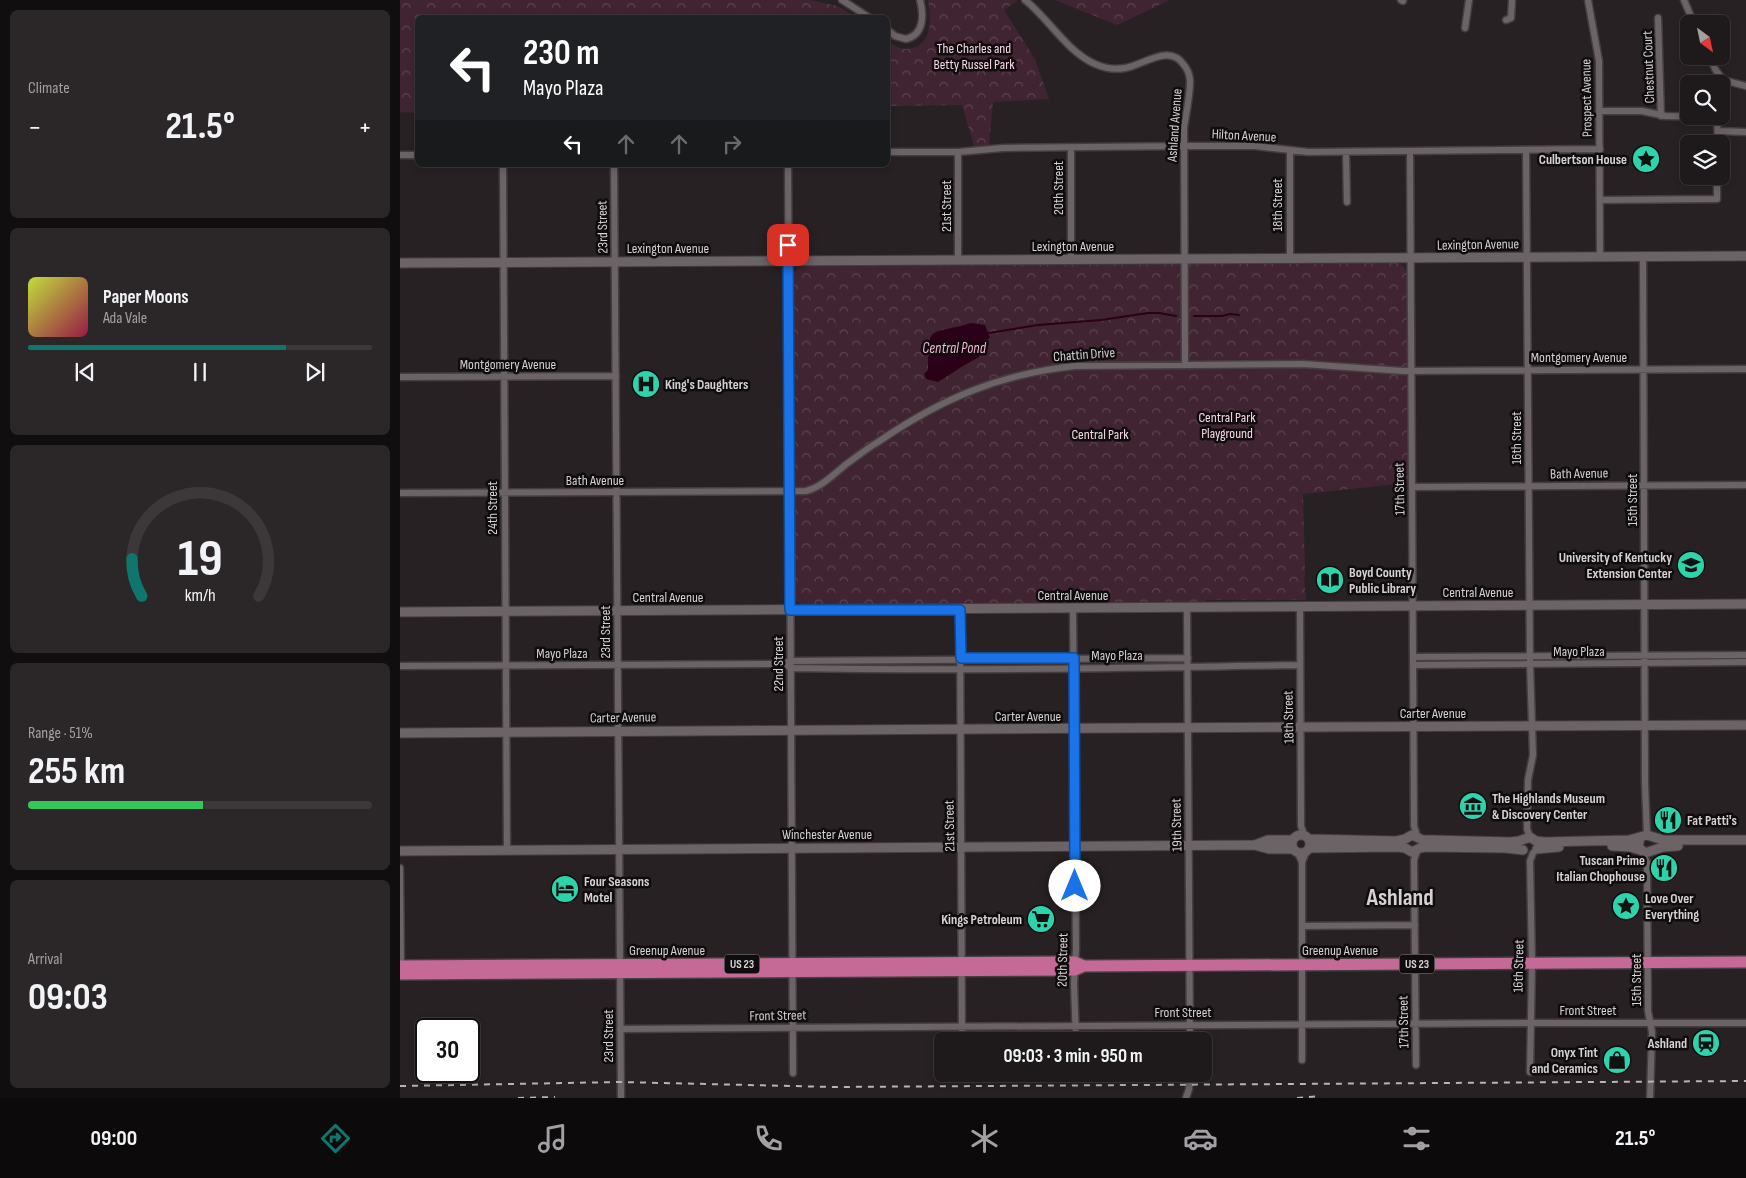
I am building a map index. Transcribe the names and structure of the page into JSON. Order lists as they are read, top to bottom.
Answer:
{
  "streets": {
    "highway": ["Greenup Avenue", "US 23"],
    "street": [
      "Chestnut Court",
      "Prospect Avenue",
      "Ashland Avenue",
      "Hilton Avenue",
      "20th Street",
      "18th Street",
      "21st Street",
      "23rd Street",
      "Lexington Avenue",
      "Chattin Drive",
      "Montgomery Avenue",
      "16th Street",
      "Bath Avenue",
      "17th Street",
      "15th Street",
      "24th Street",
      "Central Avenue",
      "Mayo Plaza",
      "22nd Street",
      "Carter Avenue",
      "19th Street",
      "Winchester Avenue",
      "Front Street"
    ]
  },
  "crossings": [
    ["Prospect Avenue", "Hilton Avenue"],
    ["Prospect Avenue", "Lexington Avenue"],
    ["Ashland Avenue", "Hilton Avenue"],
    ["Ashland Avenue", "Lexington Avenue"],
    ["Ashland Avenue", "Chattin Drive"],
    ["Hilton Avenue", "20th Street"],
    ["Hilton Avenue", "18th Street"],
    ["Hilton Avenue", "21st Street"],
    ["Hilton Avenue", "16th Street"],
    ["Hilton Avenue", "17th Street"],
    ["20th Street", "Lexington Avenue"],
    ["20th Street", "Central Avenue"],
    ["20th Street", "Mayo Plaza"],
    ["20th Street", "Carter Avenue"],
    ["20th Street", "Winchester Avenue"],
    ["20th Street", "Greenup Avenue"],
    ["20th Street", "Front Street"],
    ["18th Street", "Lexington Avenue"],
    ["18th Street", "Central Avenue"],
    ["18th Street", "Mayo Plaza"],
    ["18th Street", "Carter Avenue"],
    ["18th Street", "Winchester Avenue"],
    ["18th Street", "Greenup Avenue"],
    ["18th Street", "Front Street"],
    ["21st Street", "Lexington Avenue"],
    ["21st Street", "Central Avenue"],
    ["21st Street", "Mayo Plaza"],
    ["21st Street", "Carter Avenue"],
    ["21st Street", "Winchester Avenue"],
    ["21st Street", "Greenup Avenue"],
    ["21st Street", "Front Street"],
    ["23rd Street", "Lexington Avenue"],
    ["23rd Street", "Montgomery Avenue"],
    ["23rd Street", "Bath Avenue"],
    ["23rd Street", "Central Avenue"],
    ["23rd Street", "Mayo Plaza"],
    ["23rd Street", "Carter Avenue"],
    ["23rd Street", "Winchester Avenue"],
    ["23rd Street", "Greenup Avenue"],
    ["23rd Street", "Front Street"],
    ["Lexington Avenue", "16th Street"],
    ["Lexington Avenue", "17th Street"],
    ["Lexington Avenue", "15th Street"],
    ["Lexington Avenue", "24th Street"],
    ["Lexington Avenue", "22nd Street"],
    ["Chattin Drive", "Montgomery Avenue"],
    ["Chattin Drive", "Bath Avenue"],
    ["Chattin Drive", "17th Street"],
    ["Chattin Drive", "22nd Street"],
    ["Montgomery Avenue", "16th Street"],
    ["Montgomery Avenue", "17th Street"],
    ["Montgomery Avenue", "15th Street"],
    ["Montgomery Avenue", "24th Street"],
    ["16th Street", "Bath Avenue"],
    ["16th Street", "Central Avenue"],
    ["16th Street", "Mayo Plaza"],
    ["16th Street", "Carter Avenue"],
    ["16th Street", "Winchester Avenue"],
    ["16th Street", "Greenup Avenue"],
    ["16th Street", "Front Street"],
    ["Bath Avenue", "17th Street"],
    ["Bath Avenue", "15th Street"],
    ["Bath Avenue", "24th Street"],
    ["Bath Avenue", "22nd Street"],
    ["17th Street", "Central Avenue"],
    ["17th Street", "Mayo Plaza"],
    ["17th Street", "Carter Avenue"],
    ["17th Street", "Winchester Avenue"],
    ["17th Street", "Greenup Avenue"],
    ["17th Street", "Front Street"],
    ["15th Street", "Central Avenue"],
    ["15th Street", "Mayo Plaza"],
    ["15th Street", "Carter Avenue"],
    ["15th Street", "Winchester Avenue"],
    ["15th Street", "Greenup Avenue"],
    ["15th Street", "Front Street"],
    ["24th Street", "Central Avenue"],
    ["24th Street", "Mayo Plaza"],
    ["24th Street", "Carter Avenue"],
    ["24th Street", "Winchester Avenue"],
    ["Central Avenue", "22nd Street"],
    ["Central Avenue", "19th Street"],
    ["Mayo Plaza", "22nd Street"],
    ["Mayo Plaza", "19th Street"],
    ["22nd Street", "Carter Avenue"],
    ["22nd Street", "Winchester Avenue"],
    ["22nd Street", "Greenup Avenue"],
    ["22nd Street", "Front Street"],
    ["Carter Avenue", "19th Street"],
    ["19th Street", "Winchester Avenue"],
    ["19th Street", "Greenup Avenue"],
    ["19th Street", "Front Street"]
  ],
  "districts": ["Ashland"],
  "water": ["Central Pond"],
  "parks": ["The Charles and Betty Russel Park", "Central Park Playground", "Central Park"],
  "places": {
    "place": ["Culbertson House", "Love Over Everything"],
    "hospital": ["King's Daughters"],
    "school or university": ["University of Kentucky Extension Center"],
    "library": ["Boyd County Public Library"],
    "museum": ["The Highlands Museum & Discovery Center"],
    "restaurant": ["Fat Patti's", "Tuscan Prime Italian Chophouse"],
    "hotel": ["Four Seasons Motel"],
    "supermarket": ["Kings Petroleum"],
    "station": ["Ashland"],
    "shop": ["Onyx Tint and Ceramics"]
  },
  "north": "bottom right",
  "page": {
    "tile": [
      "Climate",
      ["Range · 51%", "255 km"],
      ["Arrival", "09:03"]
    ],
    "turn": ["230 m", "Mayo Plaza"],
    "heat": ["−", "21.5°", "+"],
    "song": ["Paper Moons", "Ada Vale"],
    "limit": "30",
    "trip": "09:03 · 3 min · 950 m",
    "tabs": ["09:00", "21.5°"],
    "gauge": ["19", "km/h"]
  }
}
